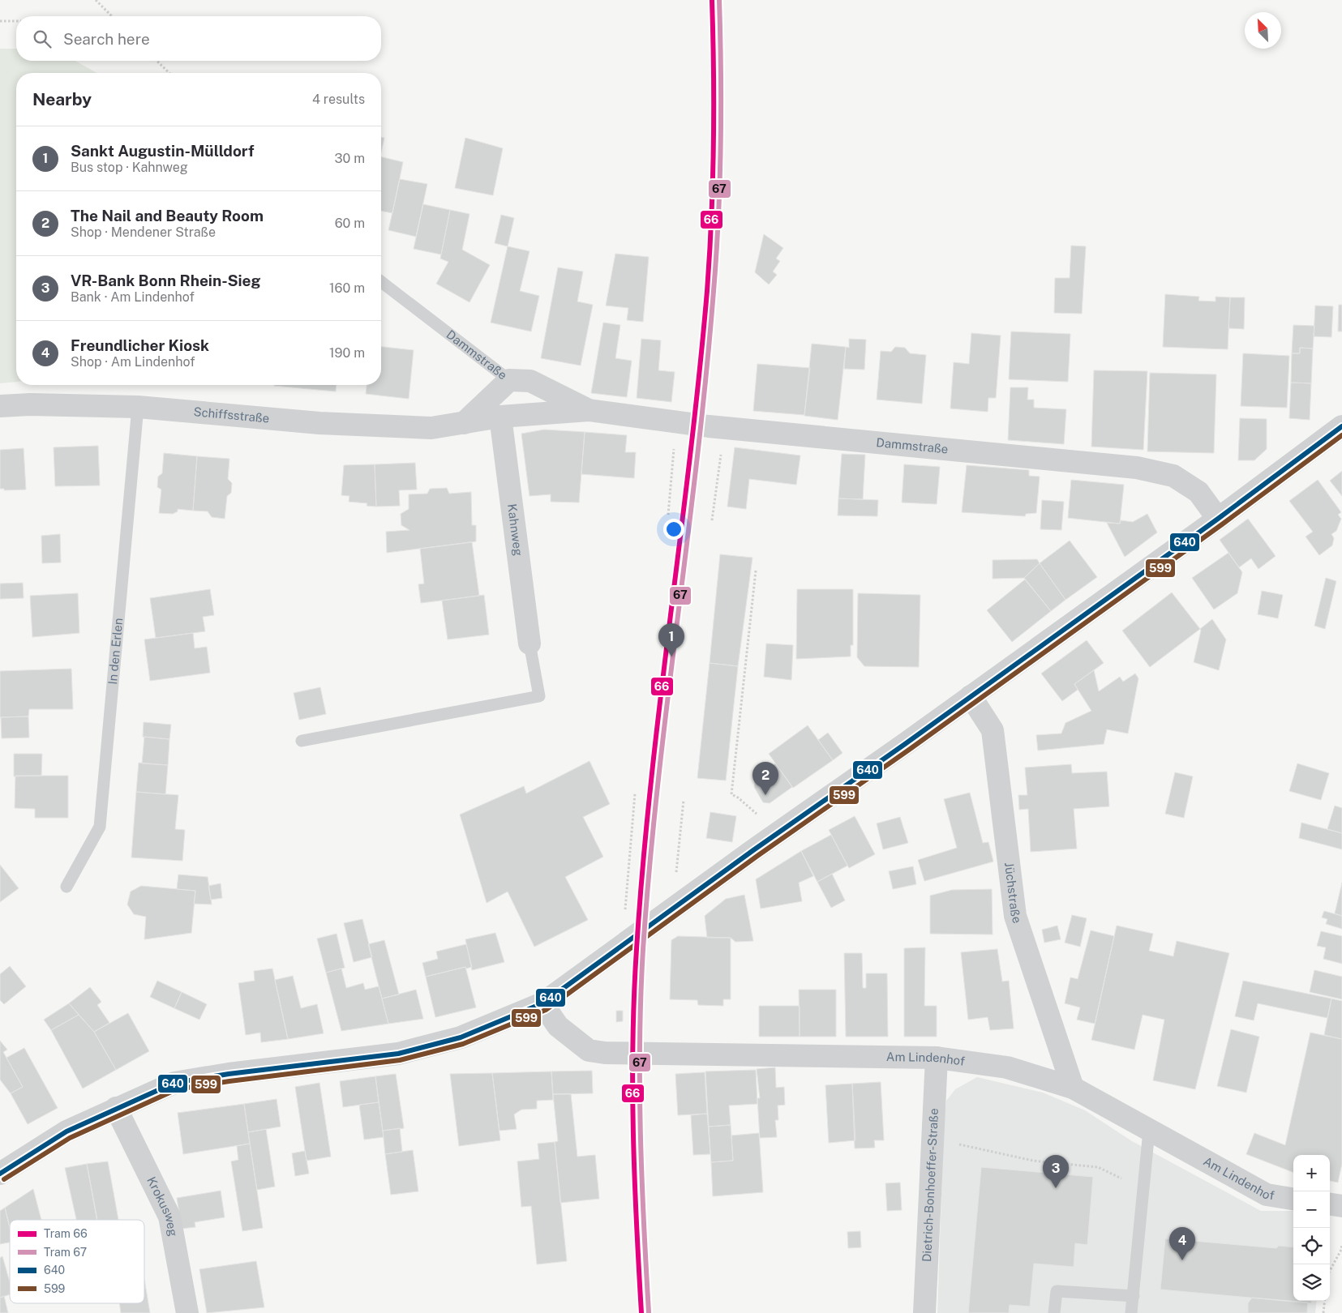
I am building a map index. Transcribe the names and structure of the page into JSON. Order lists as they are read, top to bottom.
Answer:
{
  "streets": {
    "street": [
      "Dammstraße",
      "Schiffsstraße",
      "Kahnweg",
      "Jüchstraße",
      "Am Lindenhof",
      "Dietrich-Bonhoeffer-Straße",
      "Krokusweg"
    ],
    "lane": ["In den Erlen"]
  },
  "crossings": [
    ["Dammstraße", "Schiffsstraße"],
    ["Dammstraße", "Kahnweg"],
    ["Schiffsstraße", "Kahnweg"],
    ["Schiffsstraße", "In den Erlen"],
    ["Jüchstraße", "Am Lindenhof"],
    ["Am Lindenhof", "Dietrich-Bonhoeffer-Straße"]
  ],
  "lines": [
    "tram line 66",
    "tram line 67",
    "transit line 640",
    "transit line 599"
  ],
  "legend": [
    "Tram 66",
    "Tram 67",
    "640",
    "599"
  ],
  "north": "top left",
  "page": {
    "search": "Search here",
    "heading": ["Nearby", "4 results"],
    "list": [
      {
        "mark": "1",
        "name": "Sankt Augustin-Mülldorf",
        "note": "Bus stop · Kahnweg",
        "value": "30 m"
      },
      {
        "mark": "2",
        "name": "The Nail and Beauty Room",
        "note": "Shop · Mendener Straße",
        "value": "60 m"
      },
      {
        "mark": "3",
        "name": "VR-Bank Bonn Rhein-Sieg",
        "note": "Bank · Am Lindenhof",
        "value": "160 m"
      },
      {
        "mark": "4",
        "name": "Freundlicher Kiosk",
        "note": "Shop · Am Lindenhof",
        "value": "190 m"
      }
    ],
    "pins": [
      "1",
      "2",
      "3",
      "4"
    ],
    "map_buttons": ["+", "−"]
  }
}
